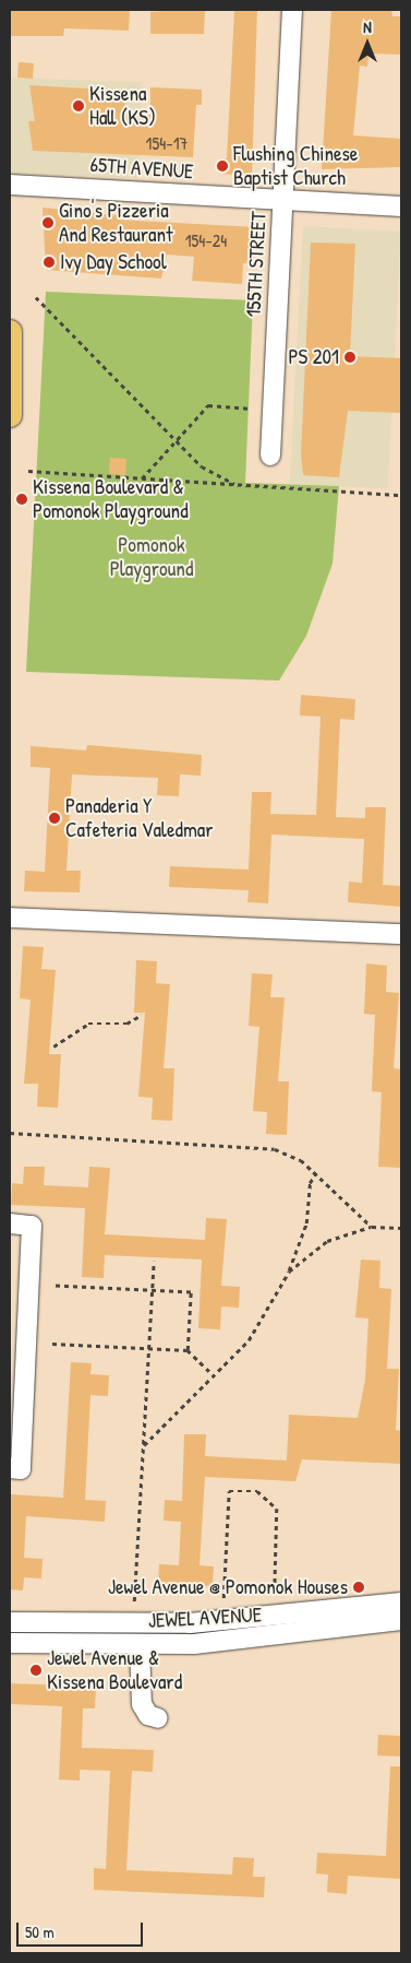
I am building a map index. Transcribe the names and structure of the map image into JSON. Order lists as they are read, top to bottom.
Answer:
{
  "streets": {
    "street": ["65TH AVENUE", "155TH STREET", "JEWEL AVENUE"]
  },
  "crossings": [
    ["65TH AVENUE", "155TH STREET"]
  ],
  "parks": ["Pomonok Playground"],
  "places": [
    "Kissena Hall (KS)",
    "Flushing Chinese Baptist Church",
    "Gino's Pizzeria And Restaurant",
    "Ivy Day School",
    "PS 201",
    "Kissena Boulevard & Pomonok Playground",
    "Panaderia Y Cafeteria Valedmar",
    "Jewel Avenue @ Pomonok Houses",
    "Jewel Avenue & Kissena Boulevard"
  ],
  "house_numbers": ["154-17", "154-24"],
  "scale_bar": "50 m",
  "north": "top"
}
